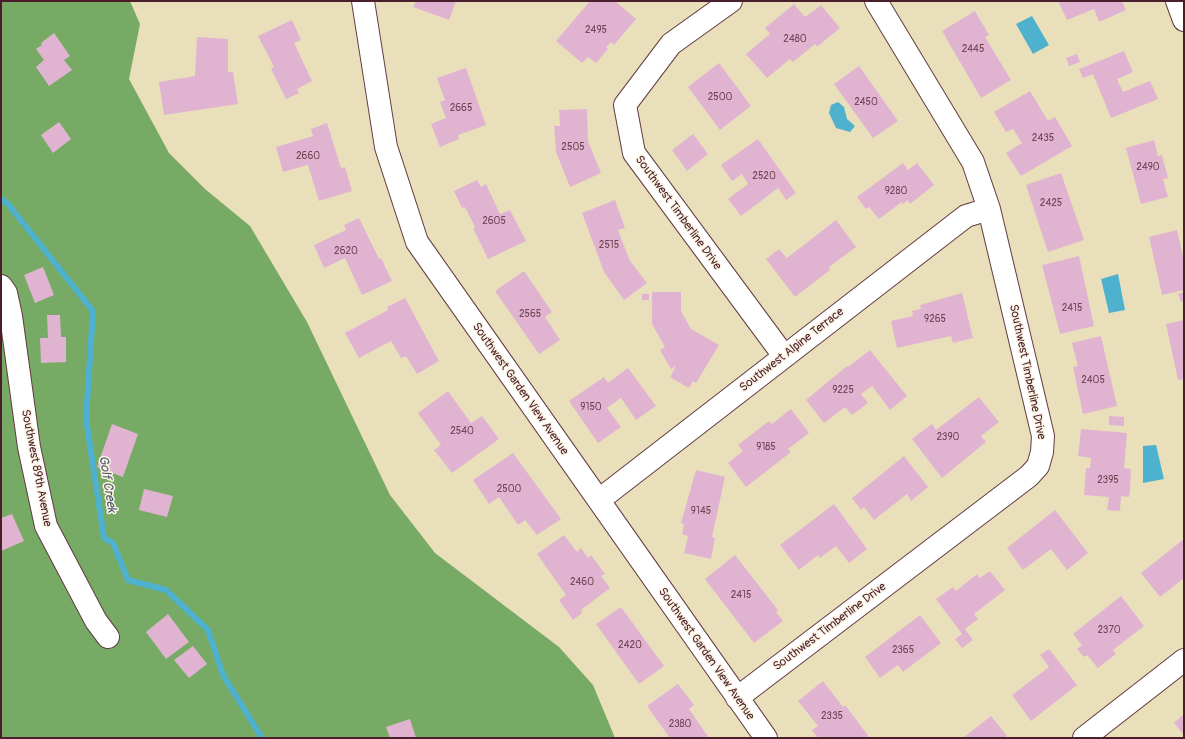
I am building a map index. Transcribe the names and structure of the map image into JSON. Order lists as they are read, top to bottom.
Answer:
{
  "streets": {
    "street": [
      "Southwest Timberline Drive",
      "Southwest Alpine Terrace",
      "Southwest Garden View Avenue",
      "Southwest 89th Avenue"
    ]
  },
  "crossings": [
    ["Southwest Timberline Drive", "Southwest Alpine Terrace"],
    ["Southwest Timberline Drive", "Southwest Garden View Avenue"],
    ["Southwest Alpine Terrace", "Southwest Garden View Avenue"]
  ],
  "water": ["Golf Creek"],
  "house_numbers": [
    "2495",
    "2480",
    "2445",
    "2500",
    "2450",
    "2665",
    "2435",
    "2505",
    "2660",
    "2490",
    "2520",
    "9280",
    "2425",
    "2605",
    "2515",
    "2620",
    "2415",
    "2565",
    "9265",
    "2405",
    "9225",
    "9150",
    "2540",
    "2390",
    "9185",
    "2395",
    "2500",
    "9145",
    "2460",
    "2415",
    "2370",
    "2420",
    "2365",
    "2335",
    "2380"
  ]
}
